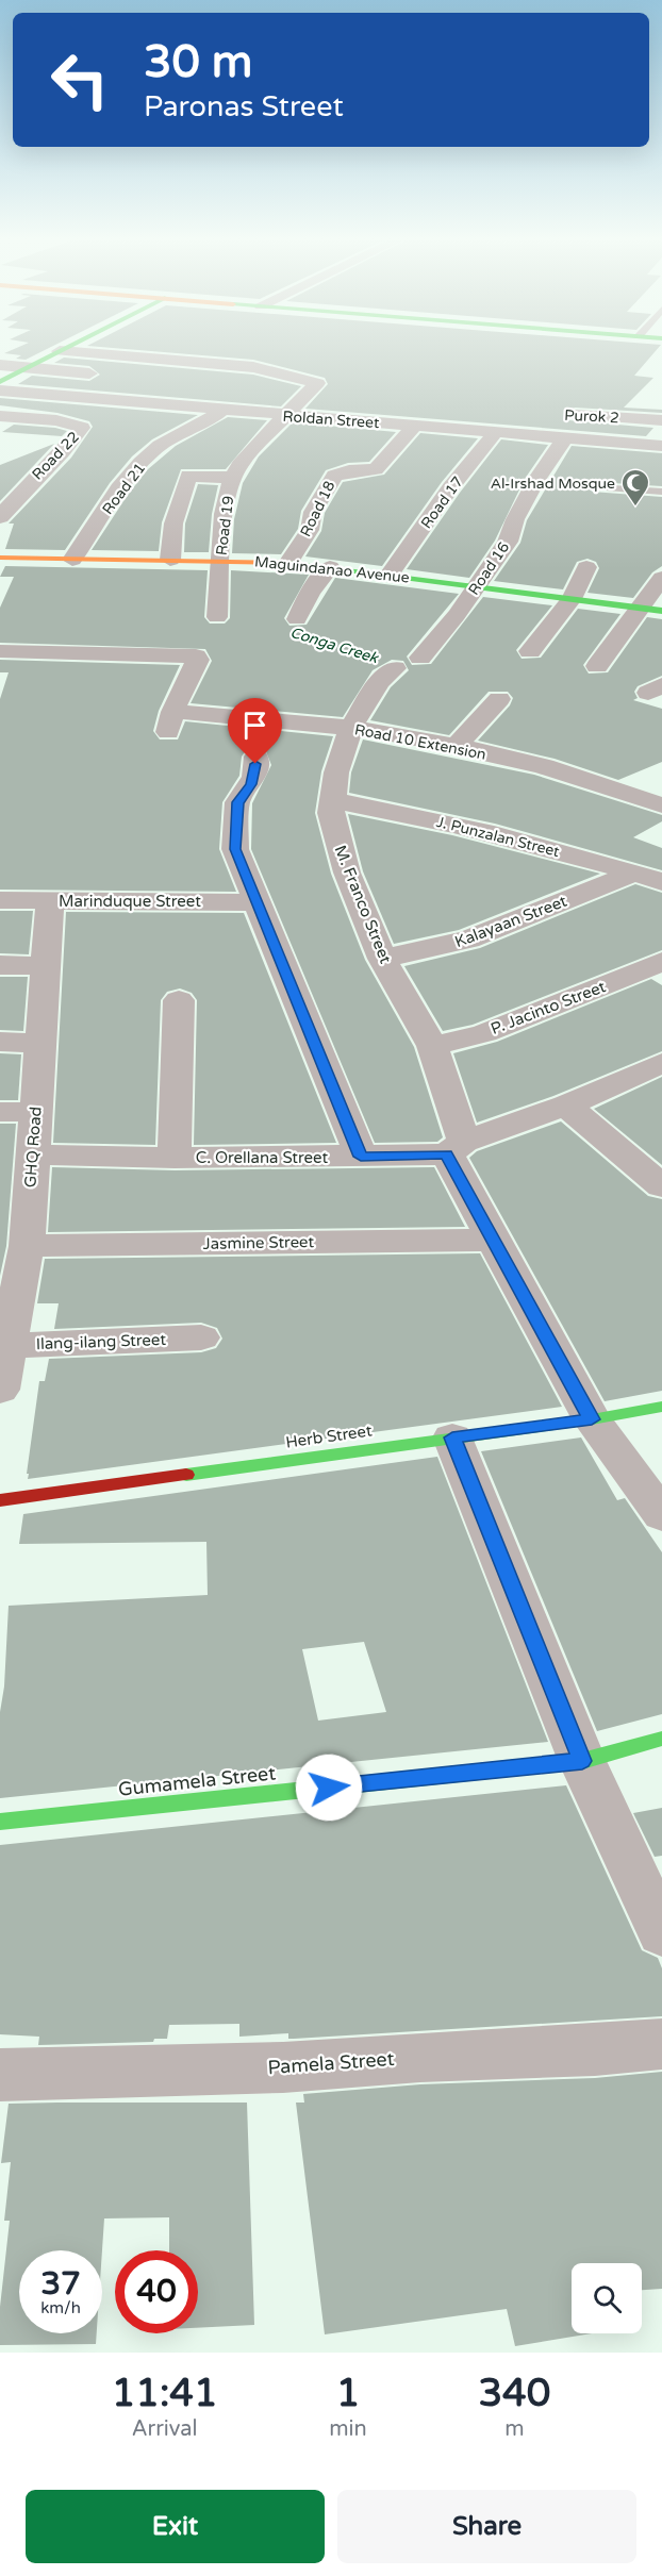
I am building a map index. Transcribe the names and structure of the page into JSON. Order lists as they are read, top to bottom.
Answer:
{
  "streets": {
    "street": [
      "Purok 2",
      "Roldan Street",
      "Road 22",
      "Road 21",
      "Road 17",
      "Road 18",
      "Road 19",
      "Road 16",
      "Maguindanao Avenue",
      "Road 10 Extension",
      "J. Punzalan Street",
      "Marinduque Street",
      "M. Franco Street",
      "Kalayaan Street",
      "P. Jacinto Street",
      "GHQ Road",
      "C. Orellana Street",
      "Jasmine Street",
      "Ilang-ilang Street",
      "Herb Street",
      "Gumamela Street",
      "Pamela Street"
    ]
  },
  "crossings": [
    ["Roldan Street", "Road 21"],
    ["Roldan Street", "Road 17"],
    ["Roldan Street", "Road 18"],
    ["Roldan Street", "Road 19"],
    ["Roldan Street", "Road 16"],
    ["Road 21", "Maguindanao Avenue"],
    ["Road 17", "Maguindanao Avenue"],
    ["Road 18", "Maguindanao Avenue"],
    ["Road 19", "Maguindanao Avenue"],
    ["Road 16", "Maguindanao Avenue"],
    ["Road 10 Extension", "M. Franco Street"],
    ["J. Punzalan Street", "M. Franco Street"],
    ["J. Punzalan Street", "Kalayaan Street"],
    ["Marinduque Street", "GHQ Road"],
    ["M. Franco Street", "Kalayaan Street"],
    ["M. Franco Street", "P. Jacinto Street"],
    ["M. Franco Street", "C. Orellana Street"],
    ["M. Franco Street", "Jasmine Street"],
    ["M. Franco Street", "Herb Street"],
    ["GHQ Road", "C. Orellana Street"],
    ["GHQ Road", "Jasmine Street"],
    ["GHQ Road", "Ilang-ilang Street"]
  ],
  "water": ["Conga Creek"],
  "places": {
    "mosque": ["Al-Irshad Mosque"]
  },
  "page": {
    "turn": ["30 m", "Paronas Street"],
    "speed": "37 km/h",
    "limit": "40",
    "eta": [
      "11:41",
      "Arrival",
      "1",
      "min",
      "340",
      "m"
    ],
    "buttons": ["Exit", "Share"]
  }
}
